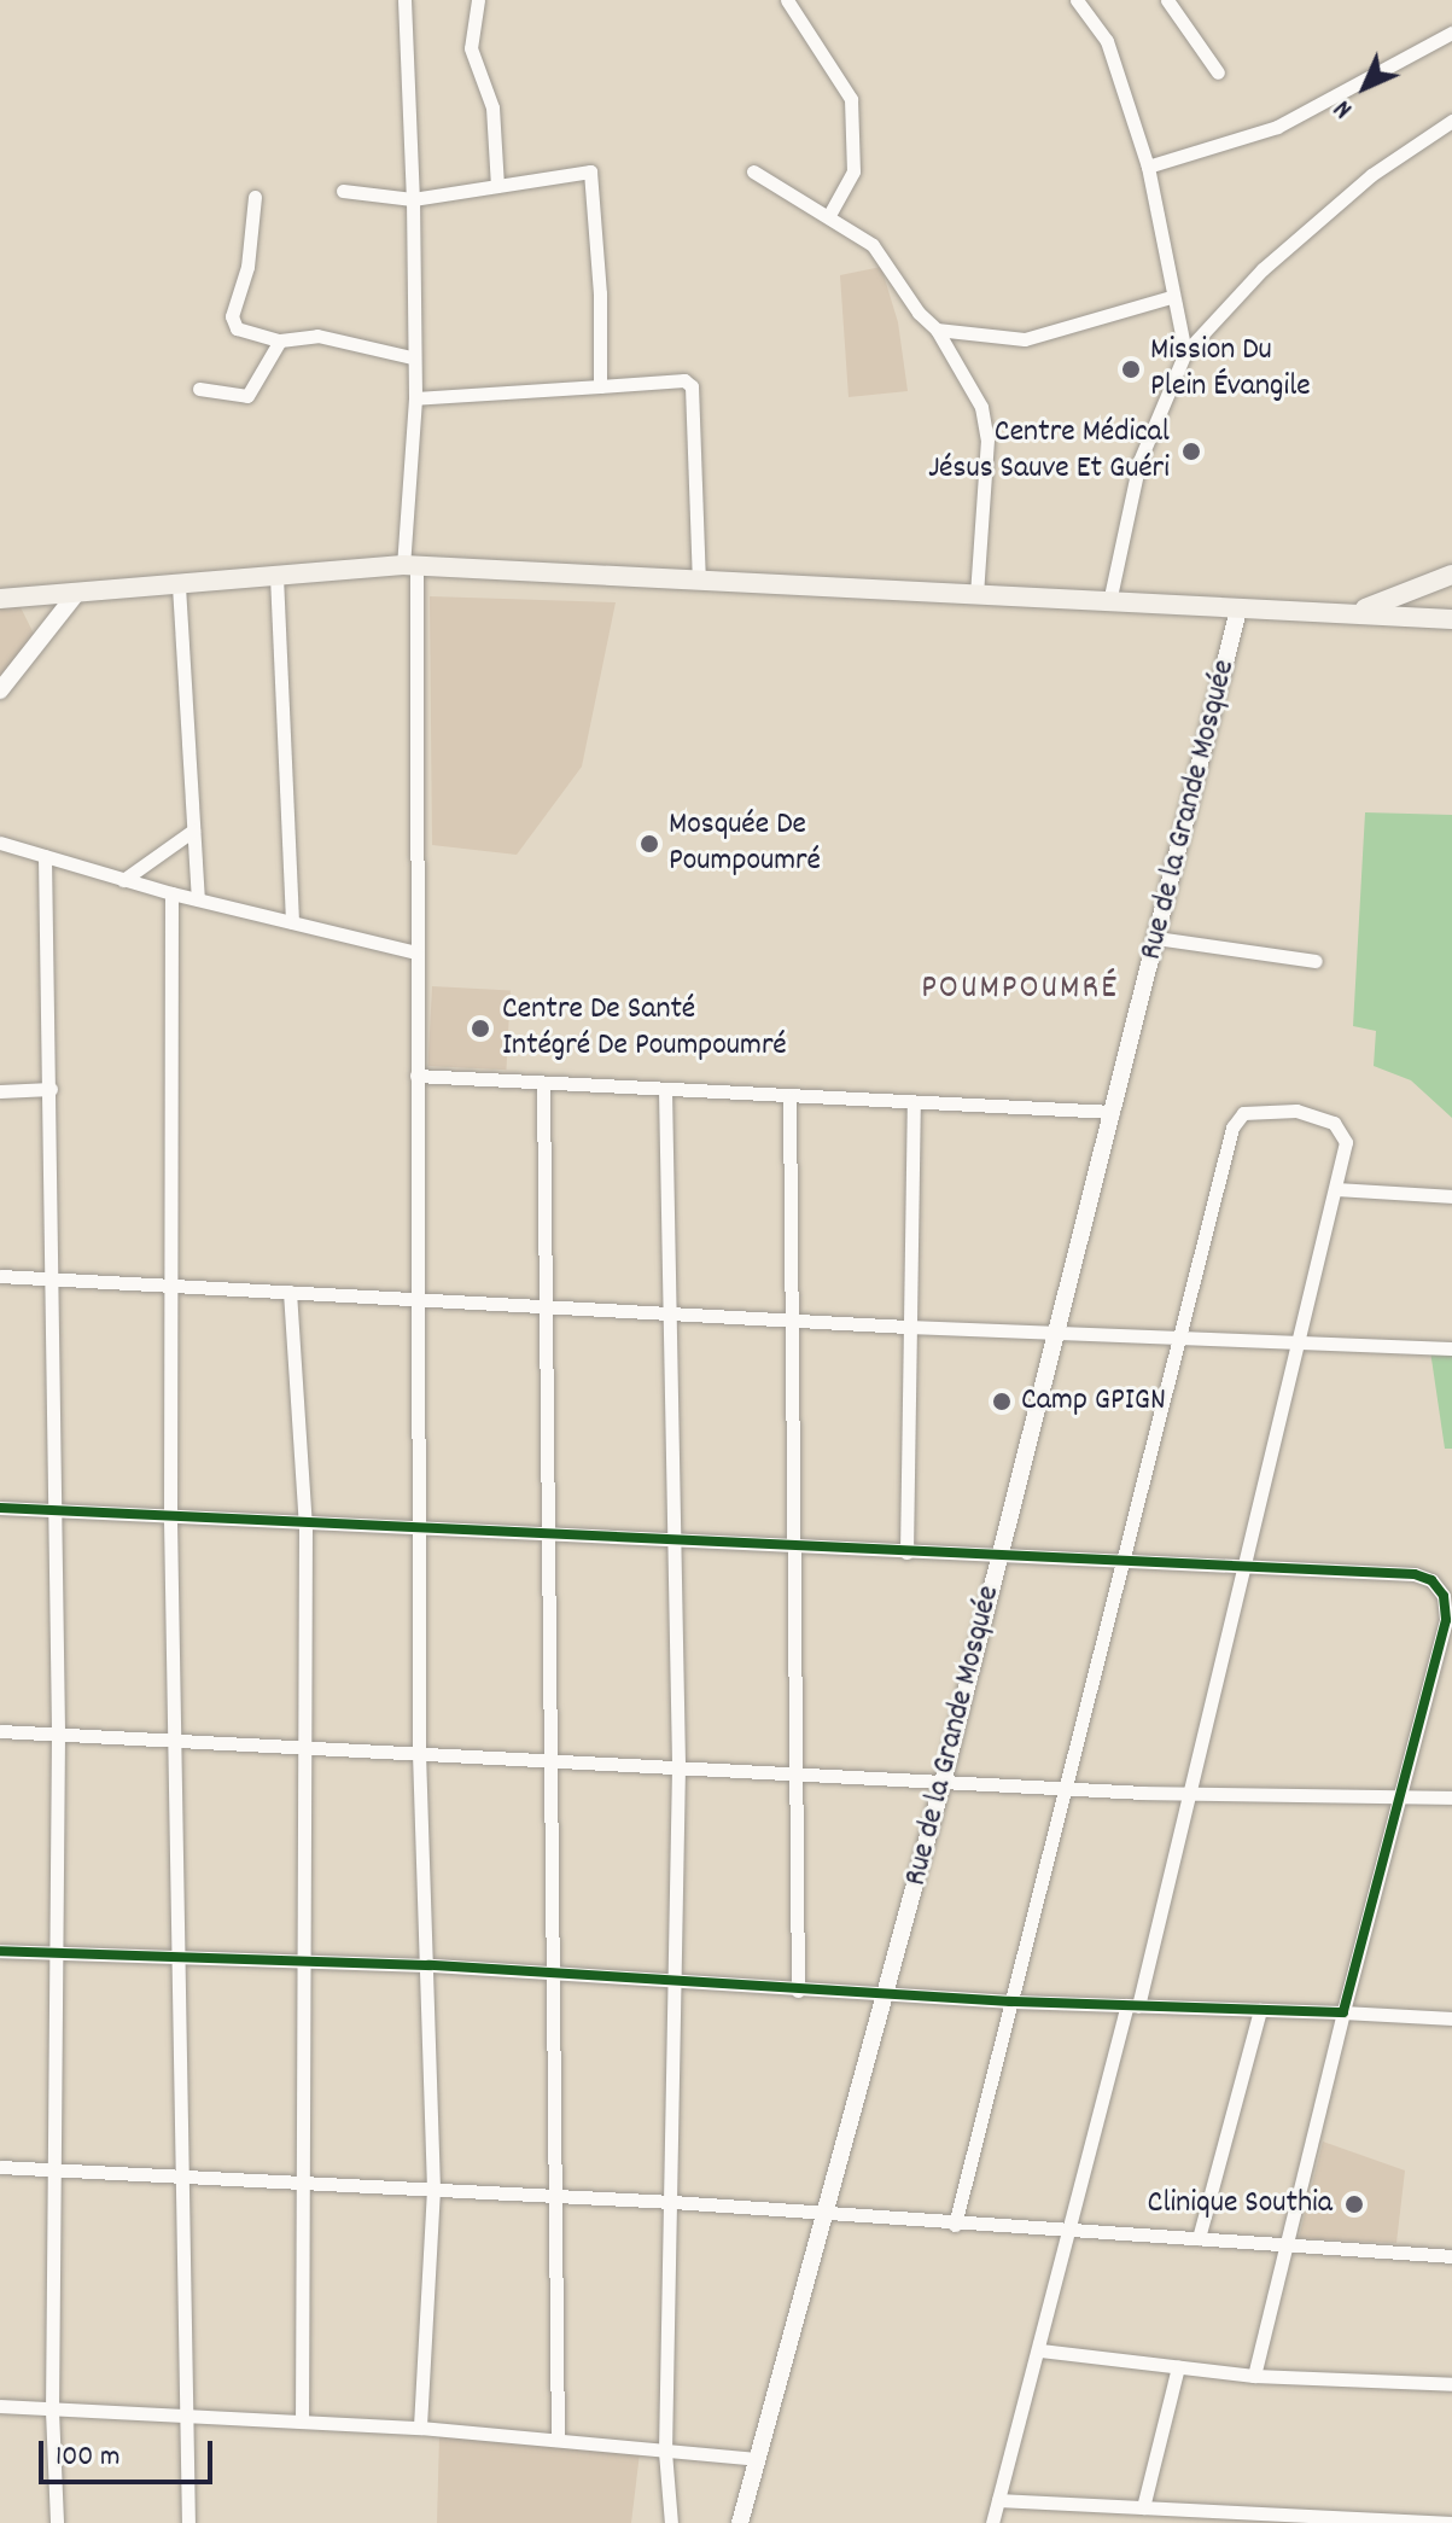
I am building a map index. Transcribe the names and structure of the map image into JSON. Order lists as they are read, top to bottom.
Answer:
{
  "streets": {
    "street": ["Rue de la Grande Mosquée"]
  },
  "districts": ["POUMPOUMRÉ"],
  "places": [
    "Mission Du Plein Évangile",
    "Centre Médical Jésus Sauve Et Guéri",
    "Mosquée De Poumpoumré",
    "Centre De Santé Intégré De Poumpoumré",
    "Camp GPIGN",
    "Clinique Southia"
  ],
  "scale_bar": "100 m",
  "north": "bottom left"
}
